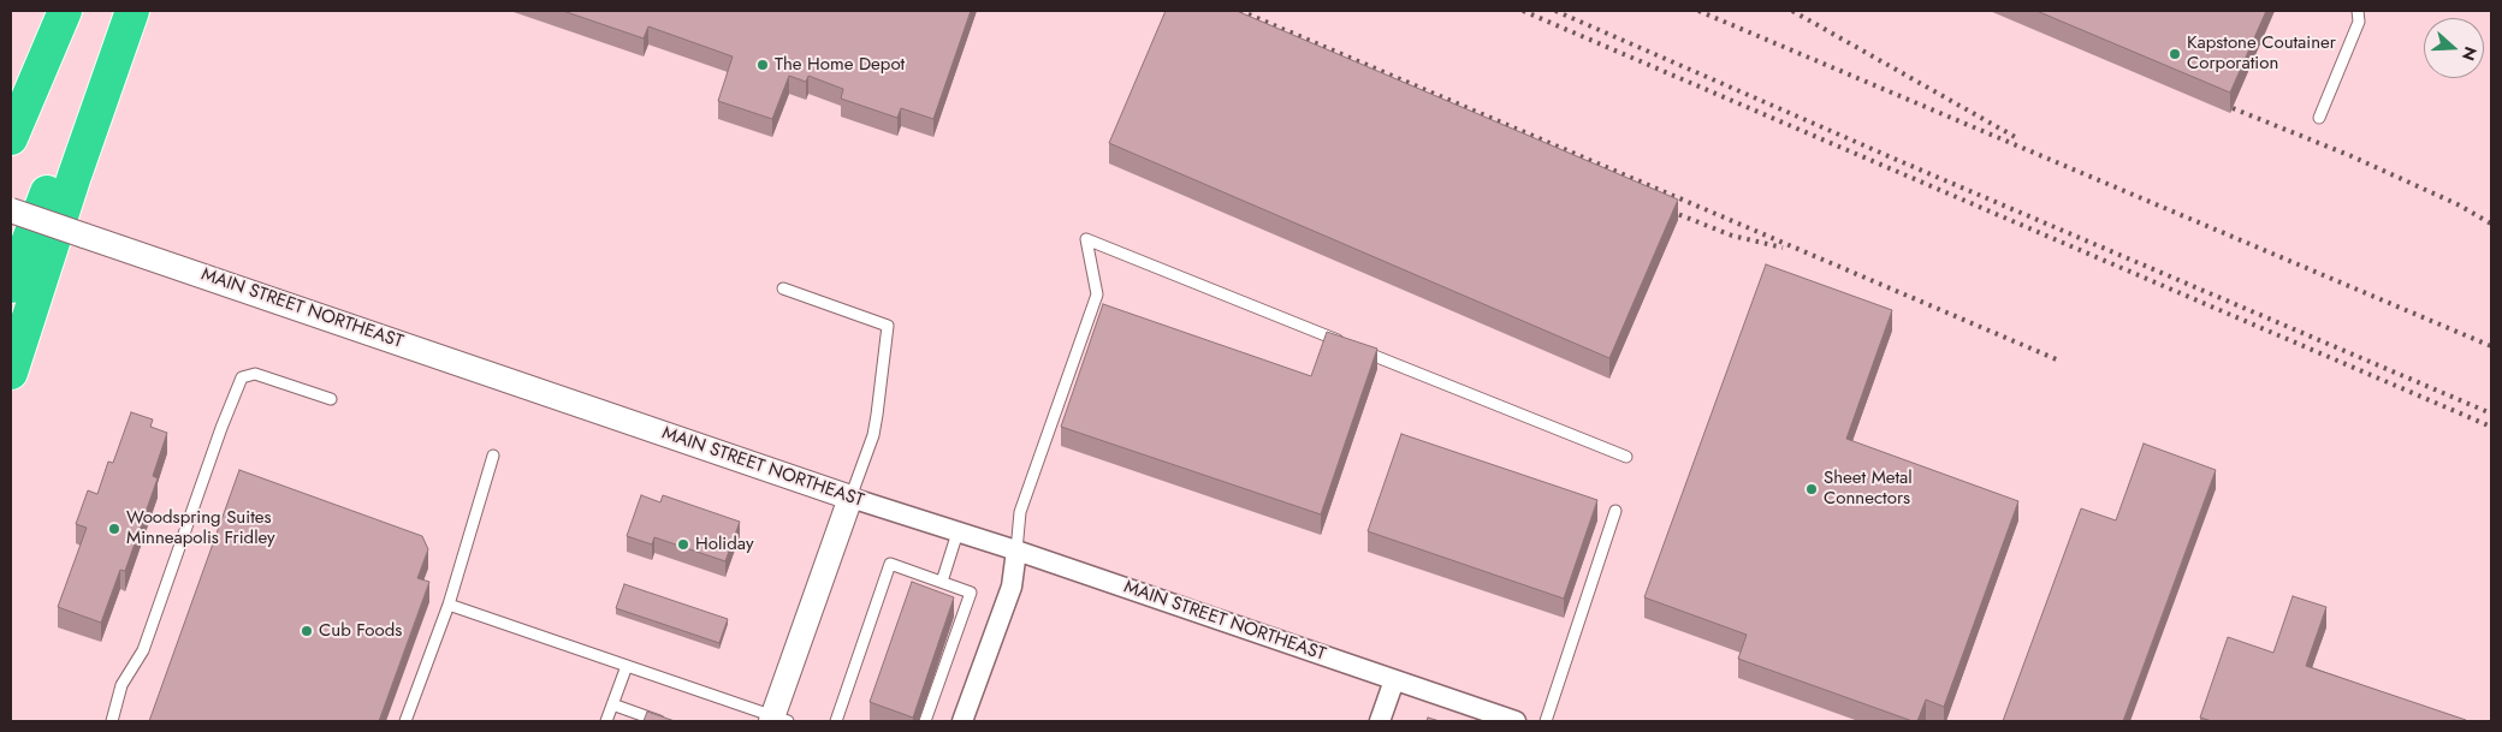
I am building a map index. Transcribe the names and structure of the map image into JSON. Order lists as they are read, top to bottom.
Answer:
{
  "streets": {
    "street": ["MAIN STREET NORTHEAST"]
  },
  "places": [
    "Kapstone Coutainer Corporation",
    "The Home Depot",
    "Sheet Metal Connectors",
    "Woodspring Suites Minneapolis Fridley",
    "Holiday",
    "Cub Foods"
  ],
  "north": "right"
}
